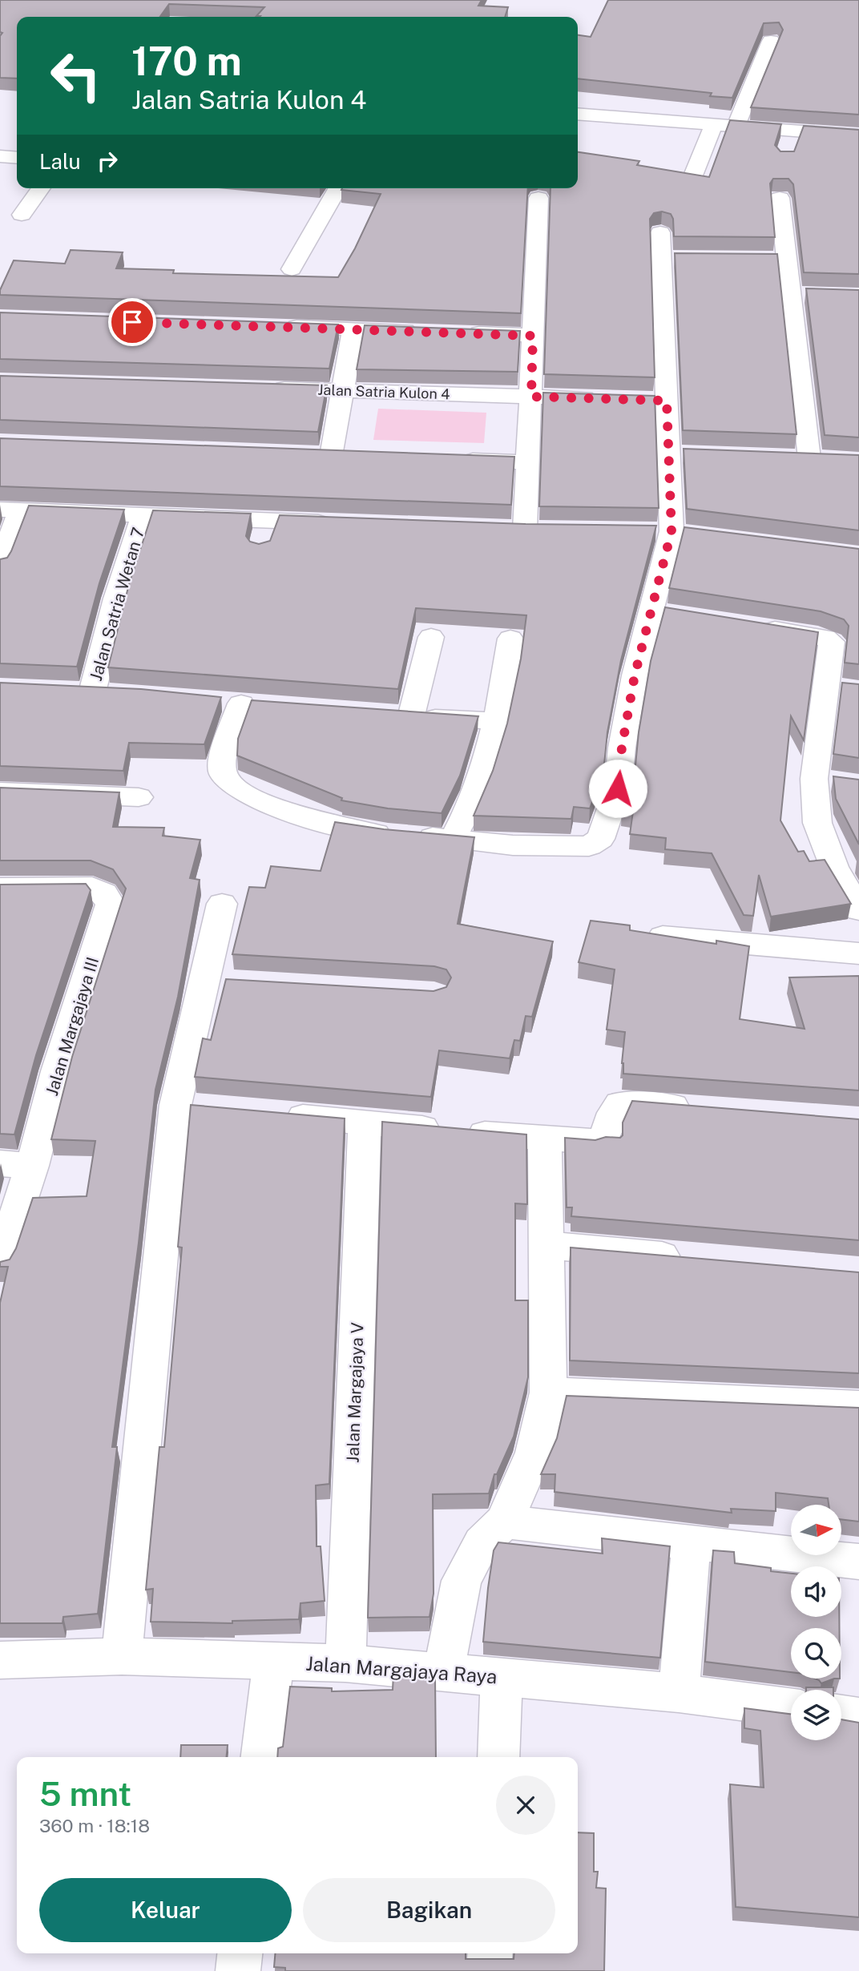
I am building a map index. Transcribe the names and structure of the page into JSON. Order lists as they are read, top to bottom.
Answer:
{
  "streets": {
    "street": [
      "Jalan Satria Kulon 4",
      "Jalan Satria Wetan 7",
      "Jalan Margajaya III",
      "Jalan Margajaya V",
      "Jalan Margajaya Raya"
    ]
  },
  "crossings": [
    ["Jalan Margajaya V", "Jalan Margajaya Raya"]
  ],
  "north": "right",
  "page": {
    "turn": ["170 m", "Jalan Satria Kulon 4"],
    "then": "Lalu",
    "heading": ["5 mnt", "360 m · 18:18"],
    "buttons": ["Keluar", "Bagikan"]
  }
}
